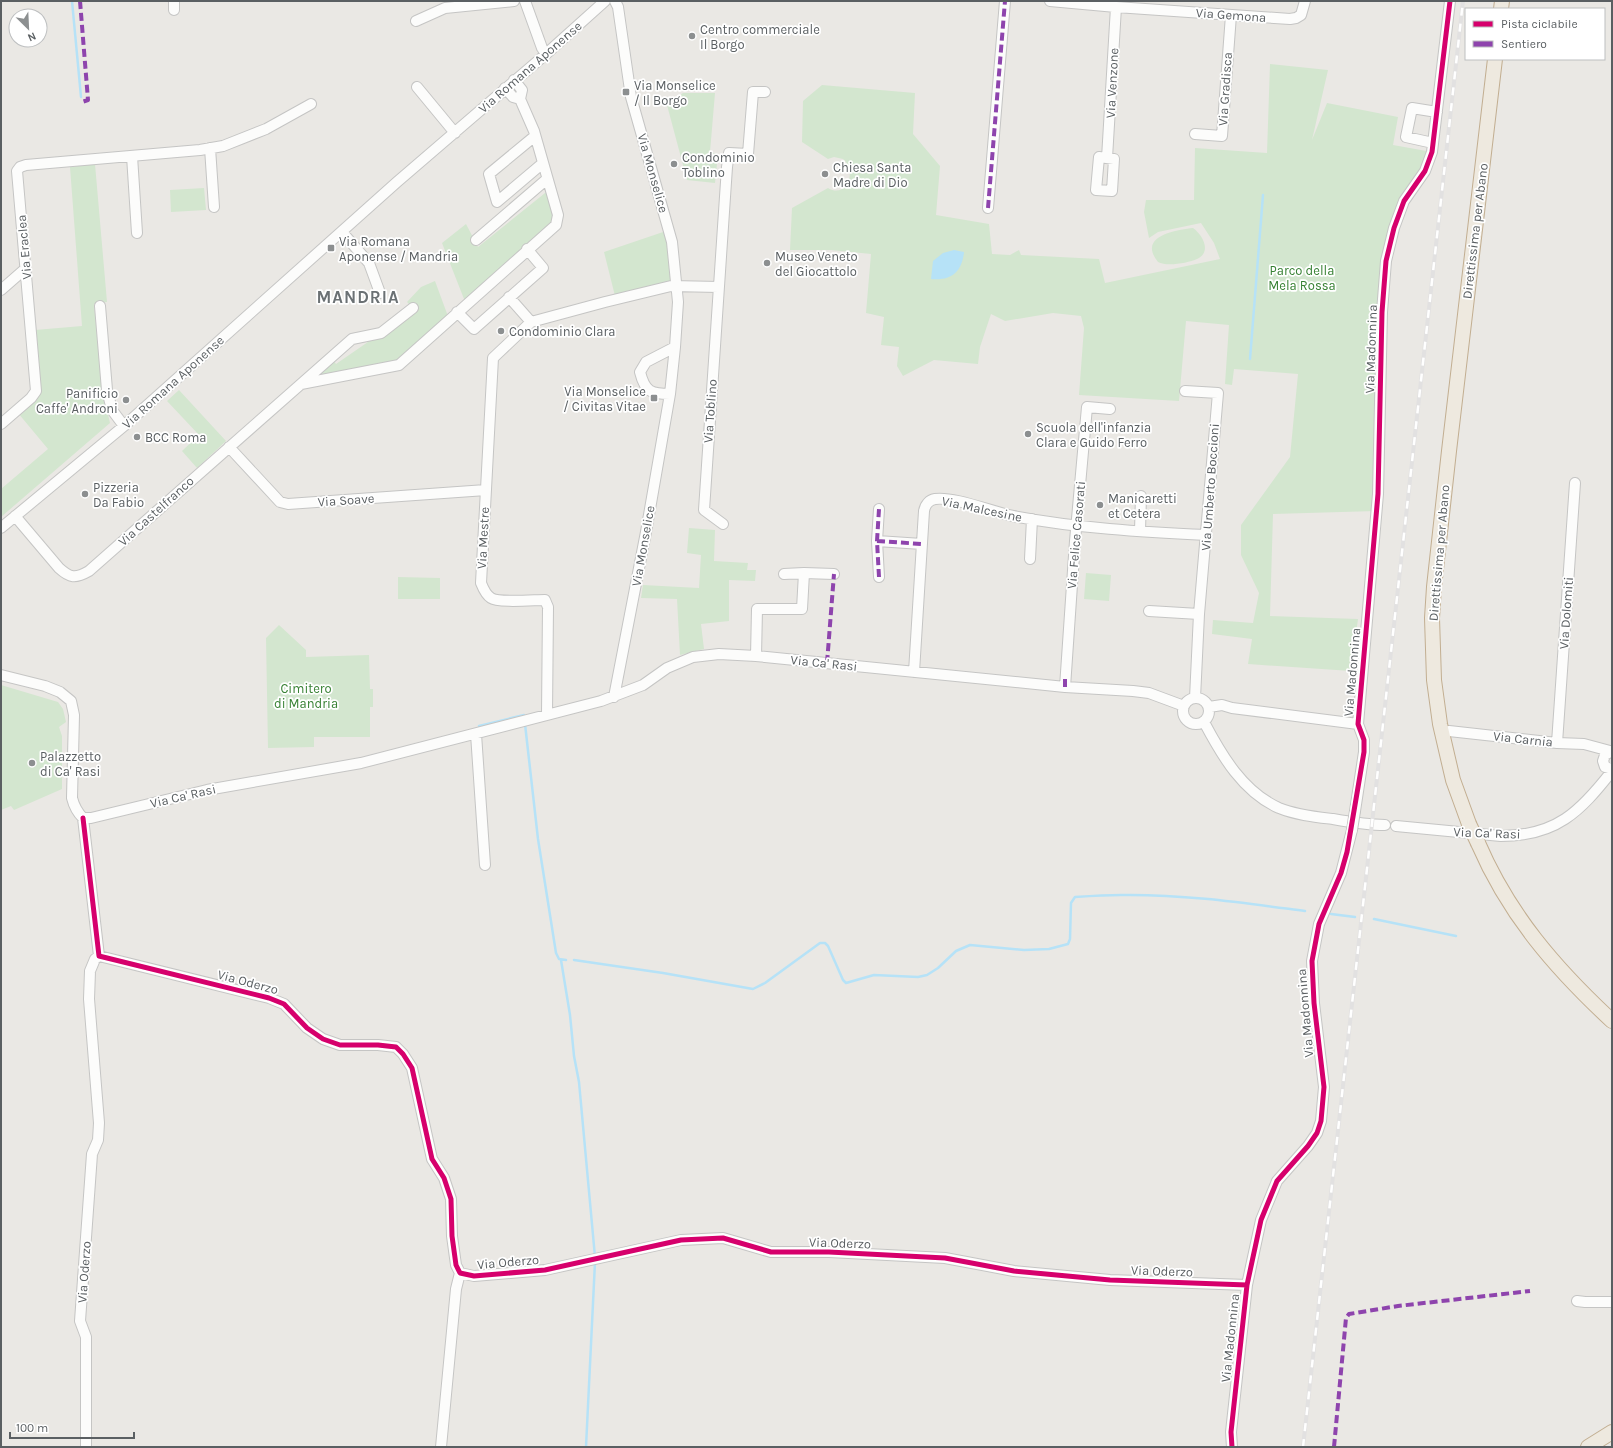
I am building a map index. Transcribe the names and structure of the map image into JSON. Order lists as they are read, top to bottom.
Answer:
{
  "streets": {
    "highway": ["Direttissima per Abano"],
    "street": [
      "Via Gemona",
      "Via Romana Aponense",
      "Via Venzone",
      "Via Gradisca",
      "Via Monselice",
      "Via Eraclea",
      "Via Madonnina",
      "Via Toblino",
      "Via Umberto Boccioni",
      "Via Soave",
      "Via Malcesine",
      "Via Castelfranco",
      "Via Felice Casorati",
      "Via Mestre",
      "Via Dolomiti",
      "Via Ca' Rasi",
      "Via Carnia",
      "Via Oderzo"
    ]
  },
  "crossings": [
    ["Via Gemona", "Via Venzone"],
    ["Via Gemona", "Via Gradisca"],
    ["Via Romana Aponense", "Via Castelfranco"],
    ["Via Monselice", "Via Mestre"],
    ["Via Monselice", "Via Ca' Rasi"],
    ["Via Madonnina", "Via Oderzo"],
    ["Via Umberto Boccioni", "Via Malcesine"],
    ["Via Umberto Boccioni", "Via Ca' Rasi"],
    ["Via Soave", "Via Castelfranco"],
    ["Via Soave", "Via Mestre"],
    ["Via Malcesine", "Via Felice Casorati"],
    ["Via Malcesine", "Via Ca' Rasi"],
    ["Via Felice Casorati", "Via Ca' Rasi"],
    ["Via Mestre", "Via Ca' Rasi"],
    ["Via Dolomiti", "Via Carnia"],
    ["Via Ca' Rasi", "Via Carnia"]
  ],
  "districts": ["MANDRIA"],
  "parks": ["Parco della Mela Rossa", "Cimitero di Mandria"],
  "places": {
    "other": [
      "Centro commerciale Il Borgo",
      "Condominio Toblino",
      "Chiesa Santa Madre di Dio",
      "Museo Veneto del Giocattolo",
      "Condominio Clara",
      "Panificio Caffe' Androni",
      "Scuola dell'infanzia Clara e Guido Ferro",
      "BCC Roma",
      "Pizzeria Da Fabio",
      "Manicaretti et Cetera",
      "Palazzetto di Ca' Rasi"
    ],
    "transit": ["Via Monselice / Il Borgo", "Via Romana Aponense / Mandria", "Via Monselice / Civitas Vitae"]
  },
  "legend": ["Pista ciclabile", "Sentiero"],
  "scale_bar": "100 m",
  "north": "bottom right"
}
